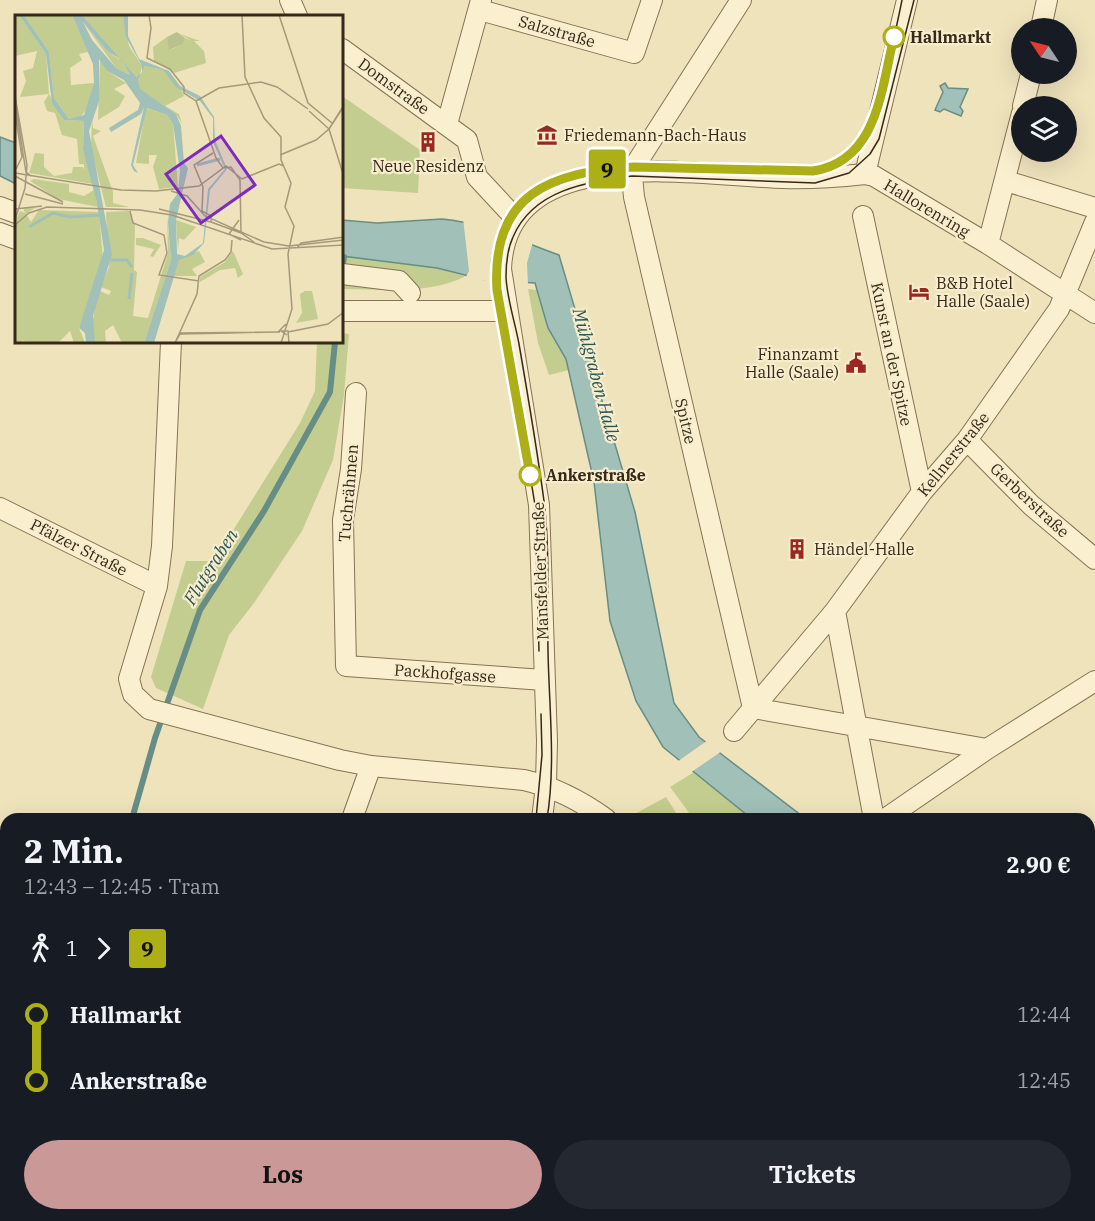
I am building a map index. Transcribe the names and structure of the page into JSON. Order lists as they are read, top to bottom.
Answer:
{
  "streets": {
    "street": [
      "Salzstraße",
      "Domstraße",
      "Hallorenring",
      "Kunst an der Spitze",
      "Spitze",
      "Kellnerstraße",
      "Tuchrähmen",
      "Gerberstraße",
      "Pfälzer Straße",
      "Mansfelder Straße",
      "Packhofgasse"
    ]
  },
  "crossings": [
    ["Domstraße", "Hallorenring"],
    ["Domstraße", "Mansfelder Straße"],
    ["Hallorenring", "Spitze"],
    ["Hallorenring", "Kellnerstraße"],
    ["Hallorenring", "Mansfelder Straße"],
    ["Kunst an der Spitze", "Kellnerstraße"],
    ["Spitze", "Kellnerstraße"],
    ["Kellnerstraße", "Gerberstraße"],
    ["Tuchrähmen", "Packhofgasse"],
    ["Mansfelder Straße", "Packhofgasse"]
  ],
  "water": ["Mühlgraben Halle", "Flutgraben"],
  "places": {
    "other": ["Hallmarkt", "Ankerstraße"],
    "museum": ["Friedemann-Bach-Haus"],
    "building": ["Neue Residenz", "Händel-Halle"],
    "hotel": ["B&B Hotel Halle (Saale)"],
    "public building": ["Finanzamt Halle (Saale)"]
  },
  "lines": ["tram line 9"],
  "north": "top left",
  "page": {
    "on_map": "9",
    "heading": ["2 Min.", "12:43 – 12:45 · Tram", "2.90 €"],
    "legs": ["1", "9"],
    "list": [
      {
        "name": "Hallmarkt",
        "value": "12:44"
      },
      {
        "name": "Ankerstraße",
        "value": "12:45"
      }
    ],
    "buttons": ["Los", "Tickets"]
  }
}
